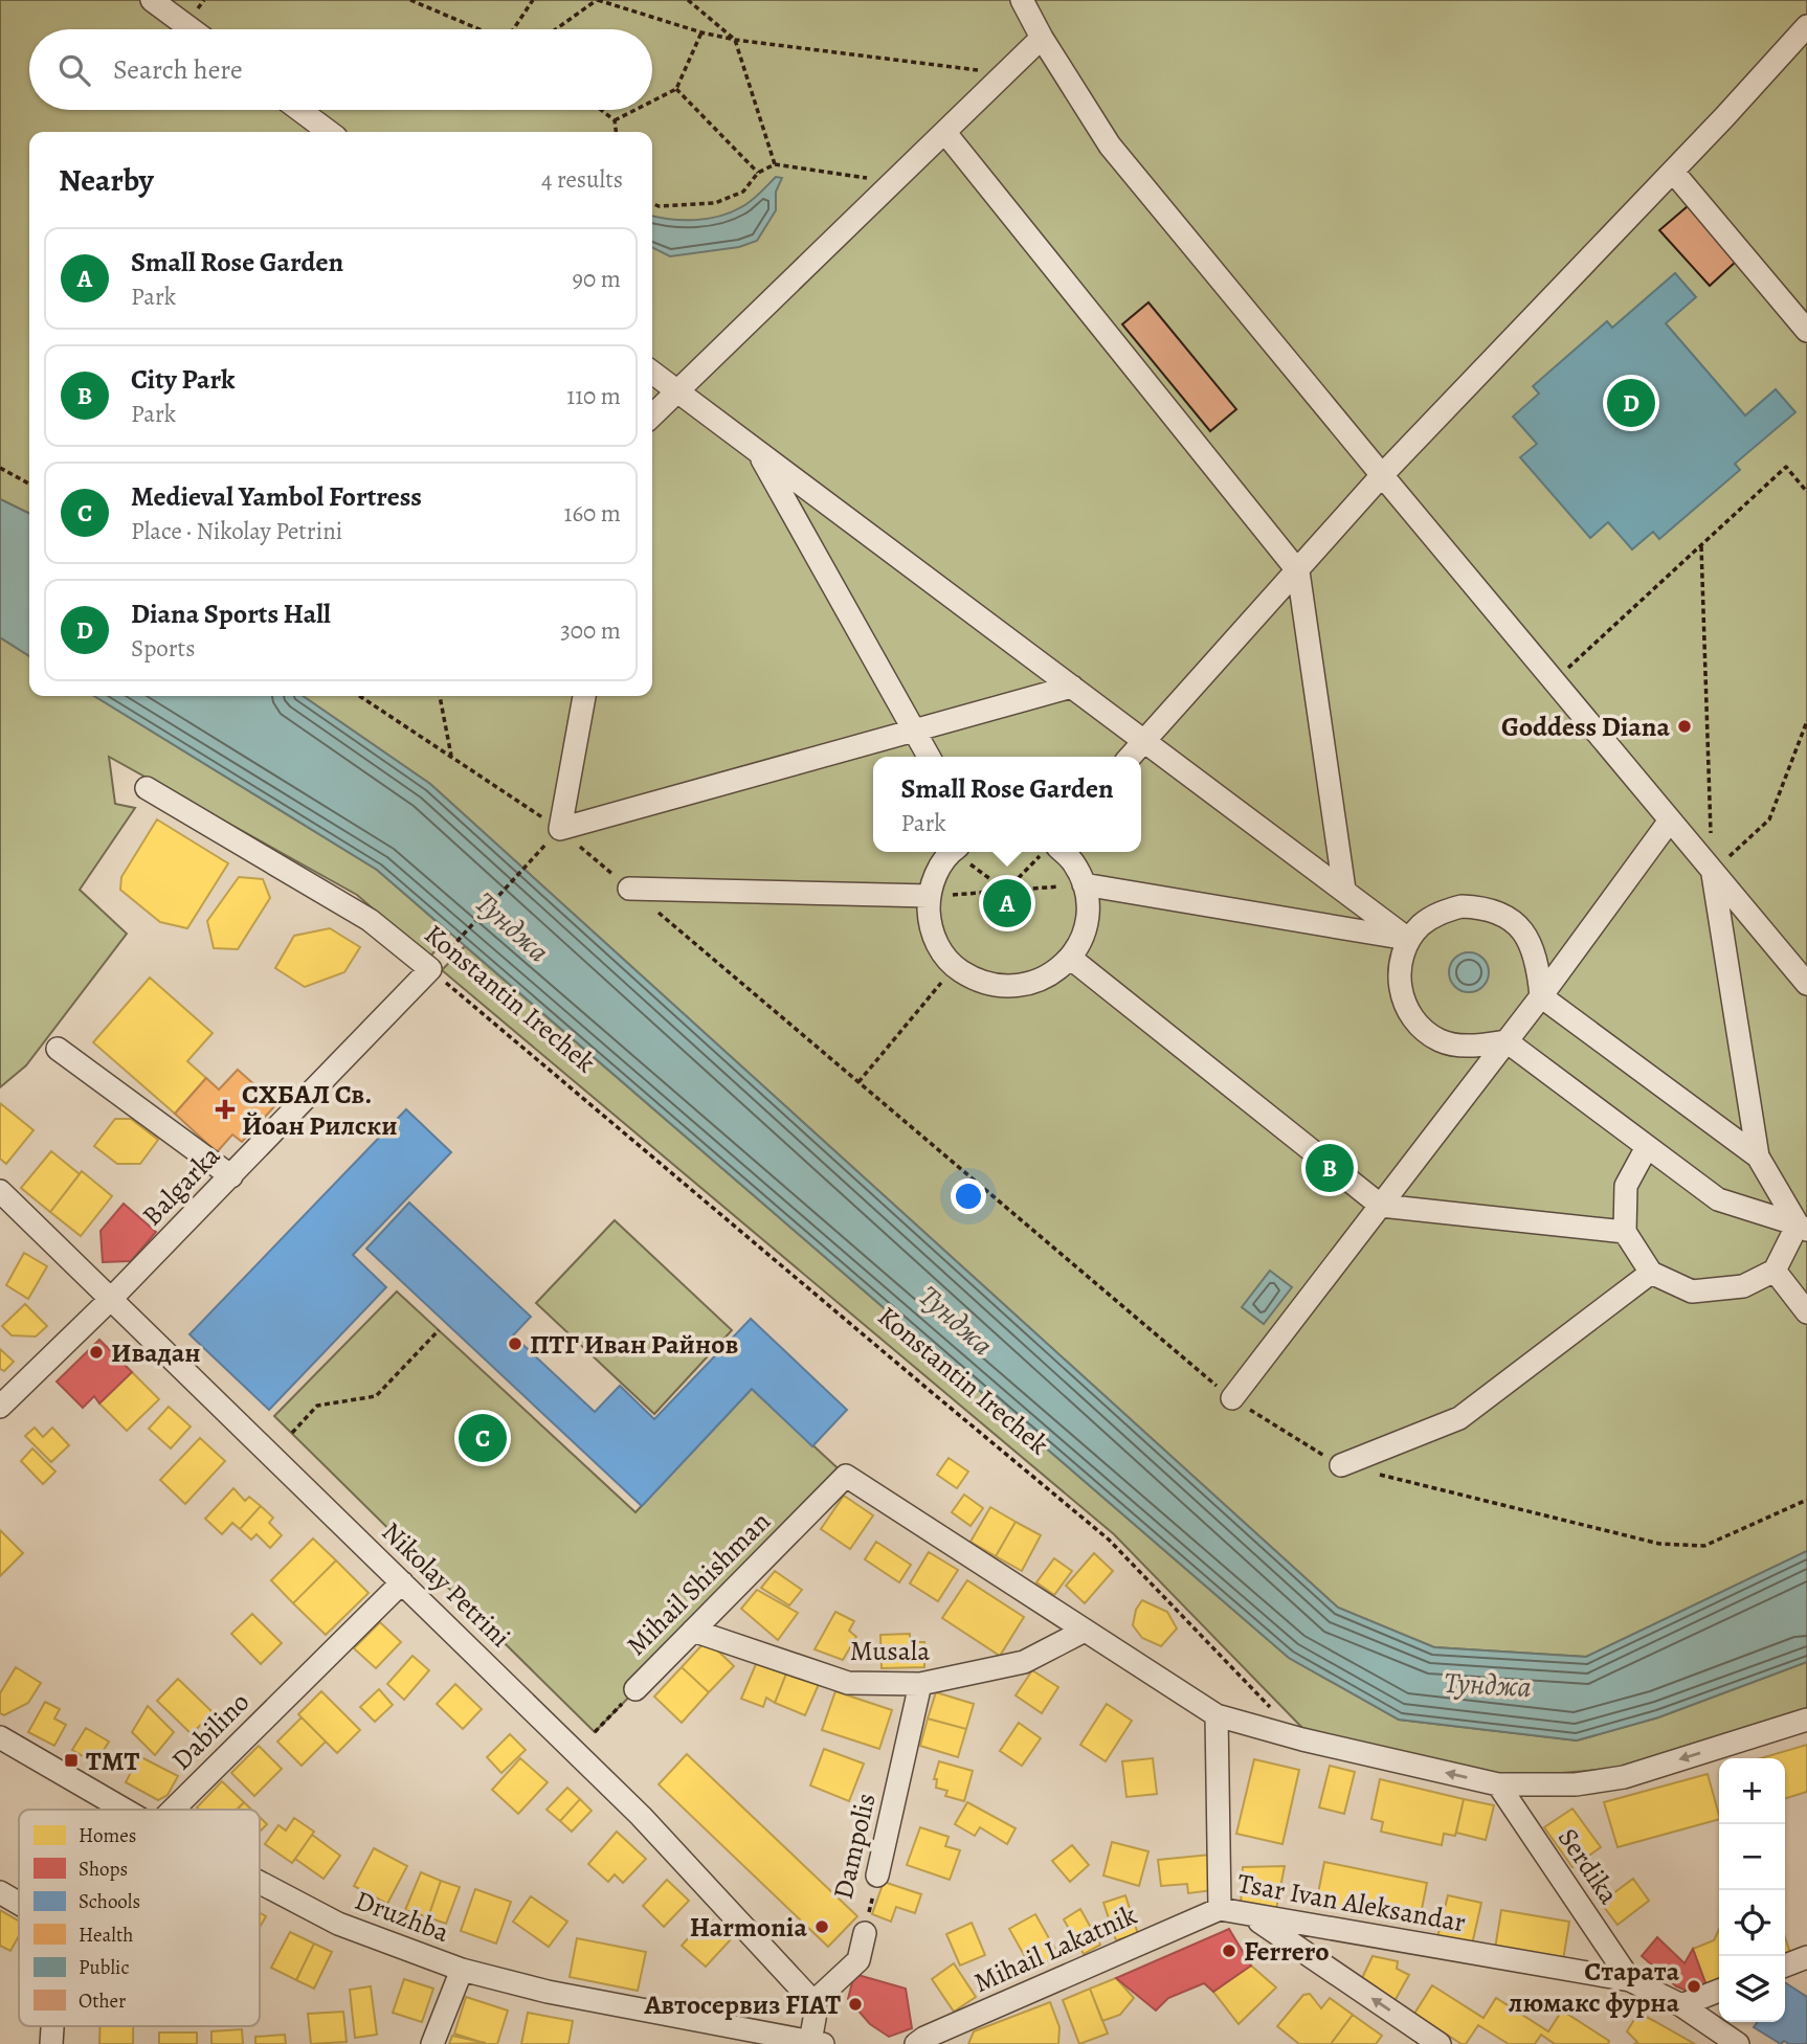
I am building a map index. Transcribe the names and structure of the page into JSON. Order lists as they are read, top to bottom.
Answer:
{
  "streets": {
    "street": [
      "Konstantin Irechek",
      "Balgarka",
      "Mihail Shishman",
      "Nikolay Petrini",
      "Musala",
      "Dabilino",
      "Dampolis",
      "Serdika",
      "Tsar Ivan Aleksandar",
      "Druzhba",
      "Mihail Lakatnik"
    ]
  },
  "crossings": [
    ["Konstantin Irechek", "Balgarka"],
    ["Balgarka", "Nikolay Petrini"],
    ["Mihail Shishman", "Musala"],
    ["Nikolay Petrini", "Dabilino"],
    ["Nikolay Petrini", "Dampolis"],
    ["Musala", "Dampolis"],
    ["Serdika", "Tsar Ivan Aleksandar"],
    ["Tsar Ivan Aleksandar", "Mihail Lakatnik"]
  ],
  "water": ["Тунджа"],
  "places": {
    "other": [
      "Goddess Diana",
      "ПТГ Иван Райнов",
      "Ивадан",
      "Harmonia",
      "Ferrero",
      "Старата люмакс фурна",
      "Автосервиз FIAT"
    ],
    "health": ["СХБАЛ Св. Йоан Рилски"],
    "transit": ["ТМТ"]
  },
  "legend": [
    "Homes",
    "Shops",
    "Schools",
    "Health",
    "Public",
    "Other"
  ],
  "page": {
    "search": "Search here",
    "heading": ["Nearby", "4 results"],
    "list": [
      {
        "mark": "A",
        "name": "Small Rose Garden",
        "note": "Park",
        "value": "90 m"
      },
      {
        "mark": "B",
        "name": "City Park",
        "note": "Park",
        "value": "110 m"
      },
      {
        "mark": "C",
        "name": "Medieval Yambol Fortress",
        "note": "Place · Nikolay Petrini",
        "value": "160 m"
      },
      {
        "mark": "D",
        "name": "Diana Sports Hall",
        "note": "Sports",
        "value": "300 m"
      }
    ],
    "pins": [
      "D",
      "A",
      "B",
      "C"
    ],
    "popup": ["Small Rose Garden", "Park"],
    "map_buttons": ["+", "−"]
  }
}
